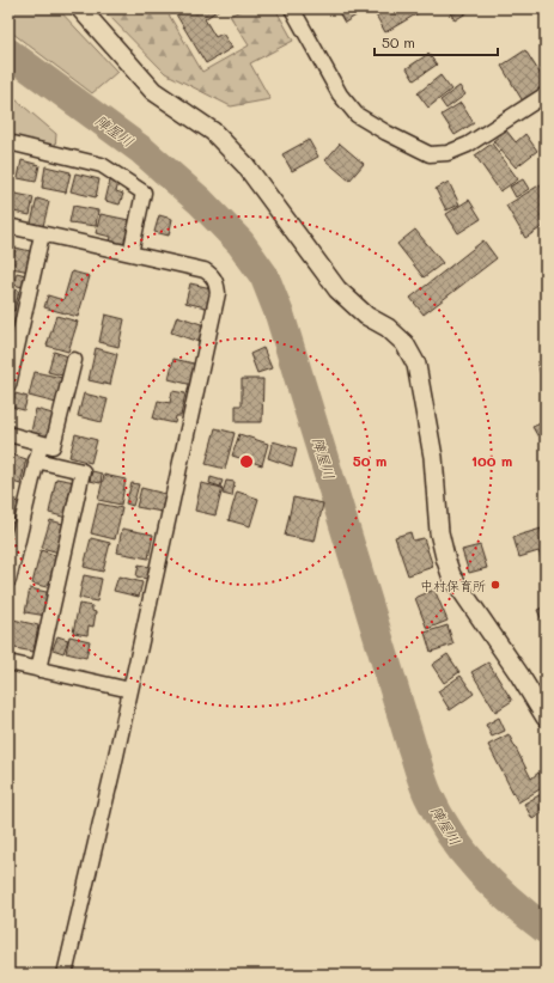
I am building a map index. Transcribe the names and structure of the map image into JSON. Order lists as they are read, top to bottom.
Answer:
{
  "water": ["陣屋川"],
  "places": ["中村保育所"],
  "scale_bar": "50 m",
  "rings": ["50 m", "100 m"]
}
